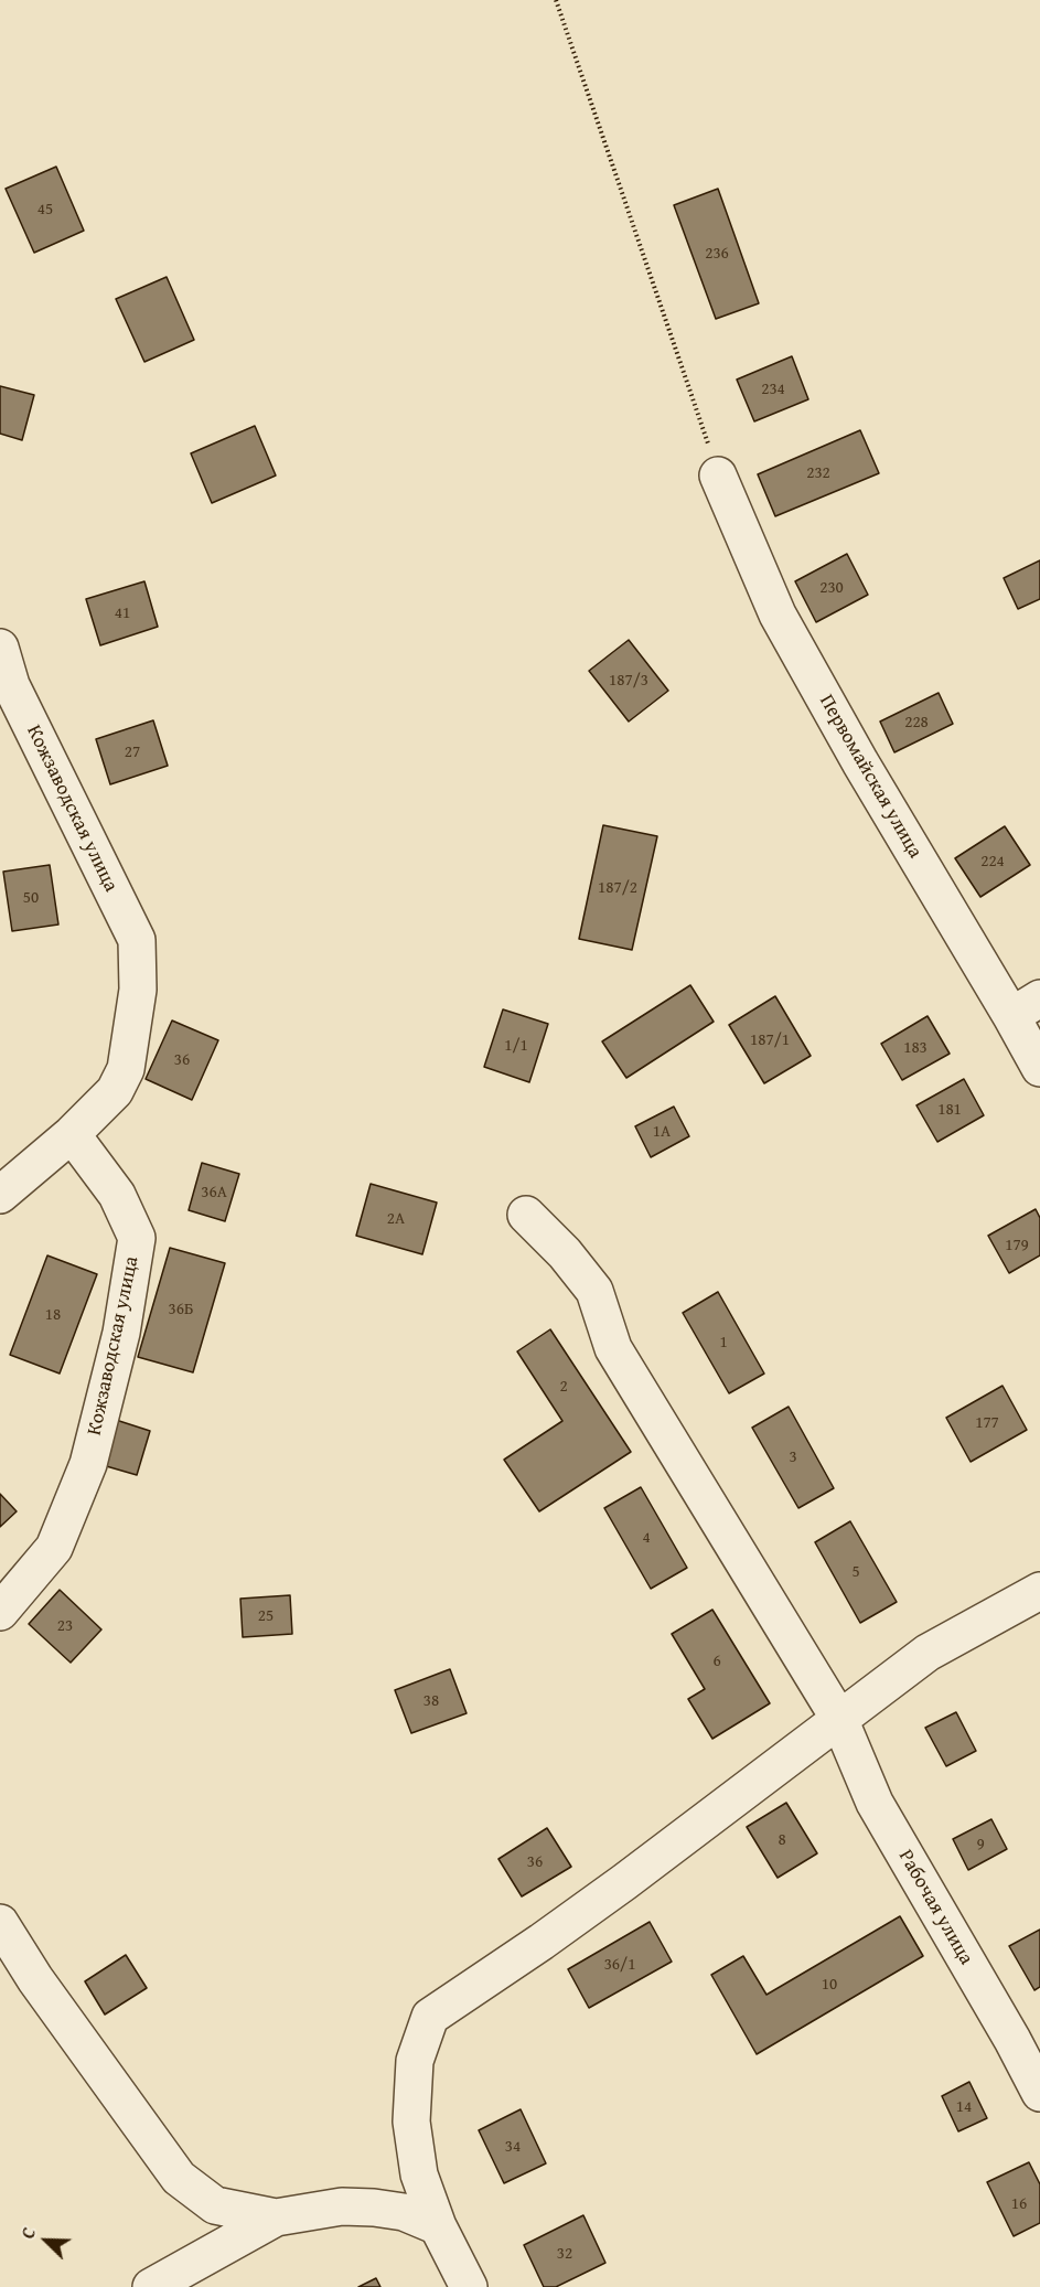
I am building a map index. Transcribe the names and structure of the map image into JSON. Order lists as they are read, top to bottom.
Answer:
{
  "streets": {
    "street": ["Первомайская улица", "Кожзаводская улица", "Рабочая улица"]
  },
  "house_numbers": [
    "45",
    "236",
    "234",
    "232",
    "230",
    "41",
    "187/3",
    "228",
    "27",
    "224",
    "187/2",
    "50",
    "187/1",
    "1/1",
    "183",
    "36",
    "181",
    "1А",
    "36А",
    "2А",
    "179",
    "36Б",
    "18",
    "1",
    "2",
    "177",
    "3",
    "4",
    "5",
    "25",
    "23",
    "6",
    "38",
    "8",
    "9",
    "36",
    "36/1",
    "10",
    "14",
    "34",
    "16",
    "32"
  ],
  "north": "top left"
}
